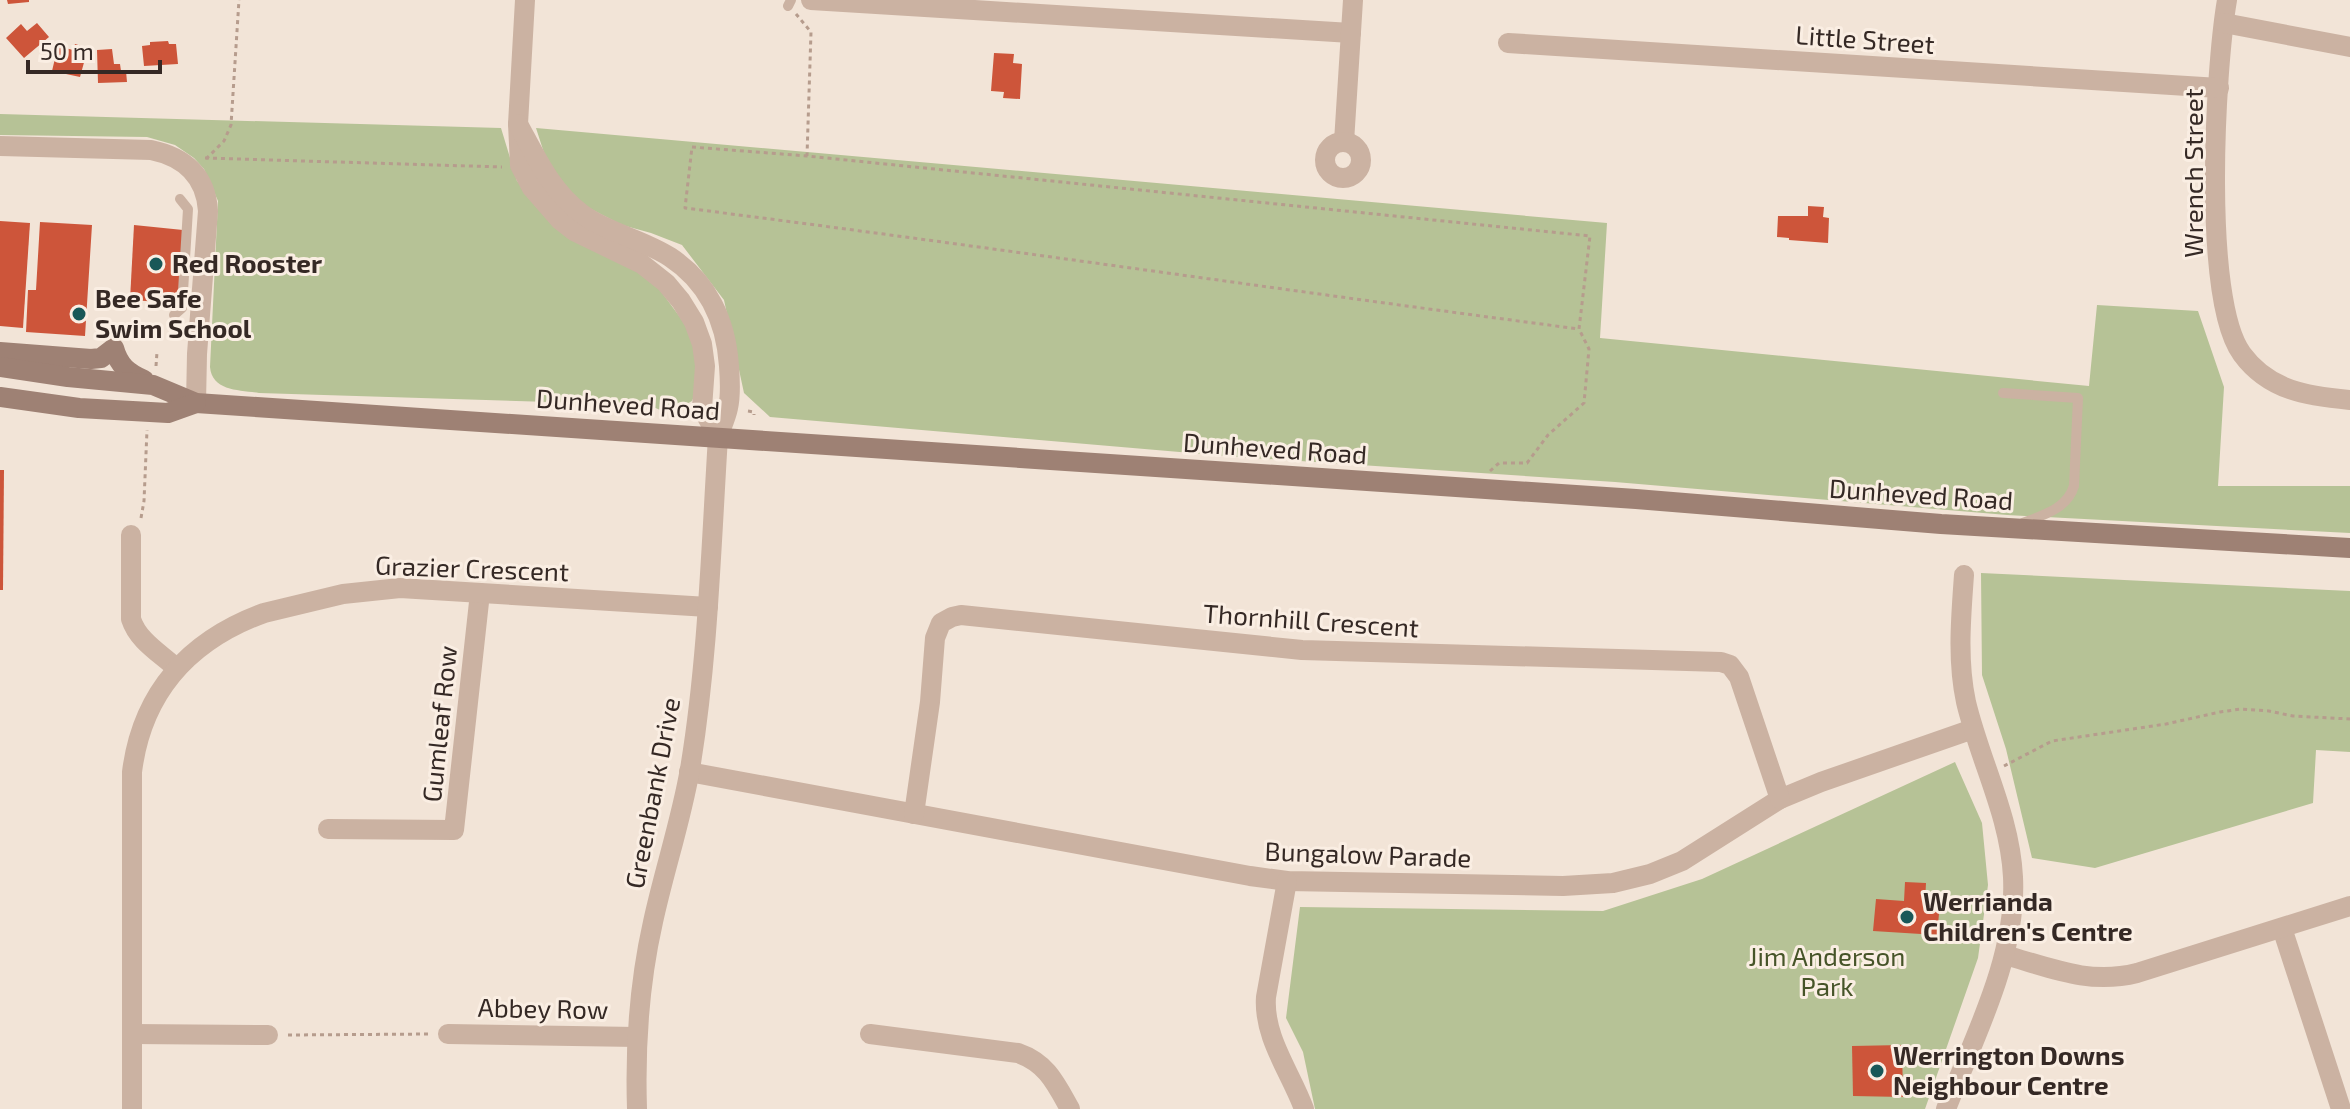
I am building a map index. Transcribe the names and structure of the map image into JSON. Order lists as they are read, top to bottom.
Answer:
{
  "streets": {
    "main road": ["Dunheved Road"],
    "street": [
      "Little Street",
      "Wrench Street",
      "Grazier Crescent",
      "Thornhill Crescent",
      "Gumleaf Row",
      "Greenbank Drive",
      "Bungalow Parade",
      "Abbey Row"
    ]
  },
  "crossings": [
    ["Little Street", "Wrench Street"],
    ["Dunheved Road", "Greenbank Drive"],
    ["Grazier Crescent", "Gumleaf Row"],
    ["Grazier Crescent", "Greenbank Drive"],
    ["Thornhill Crescent", "Bungalow Parade"],
    ["Greenbank Drive", "Bungalow Parade"],
    ["Greenbank Drive", "Abbey Row"]
  ],
  "parks": ["Jim Anderson Park"],
  "places": [
    "Red Rooster",
    "Bee Safe Swim School",
    "Werrianda Children's Centre",
    "Werrington Downs Neighbour Centre"
  ],
  "scale_bar": "50 m"
}
